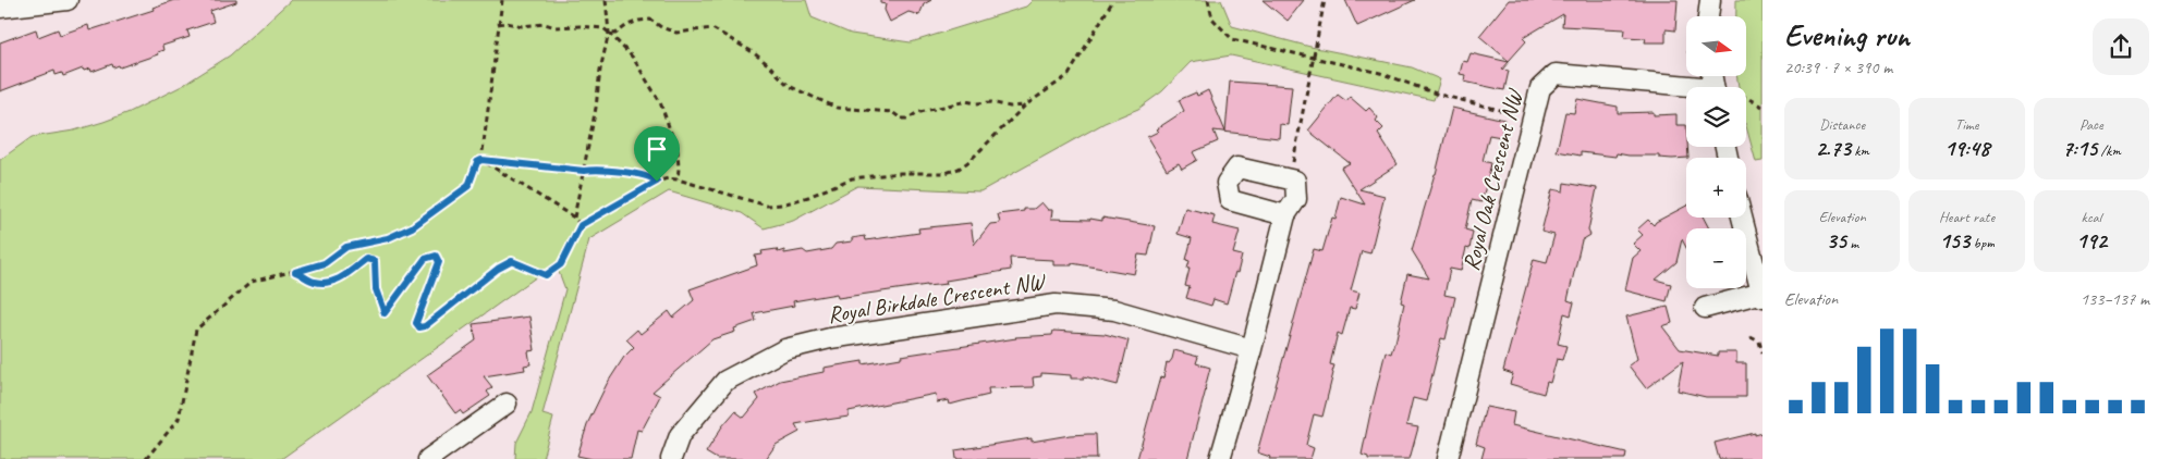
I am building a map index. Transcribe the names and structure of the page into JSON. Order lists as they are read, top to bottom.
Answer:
{
  "streets": {
    "street": ["Royal Oak Crescent NW", "Royal Birkdale Crescent NW"]
  },
  "north": "right",
  "page": {
    "heading": ["Evening run", "20:39 · 7 × 390 m"],
    "map_buttons": ["+", "−"],
    "stats": [
      ["Distance", "2.73 km"],
      ["Time", "19:48"],
      ["Pace", "7:15 /km"],
      ["Elevation", "35 m"],
      ["Heart rate", "153 bpm"],
      ["kcal", "192"]
    ],
    "chart": ["Elevation", "133–137 m"]
  }
}
